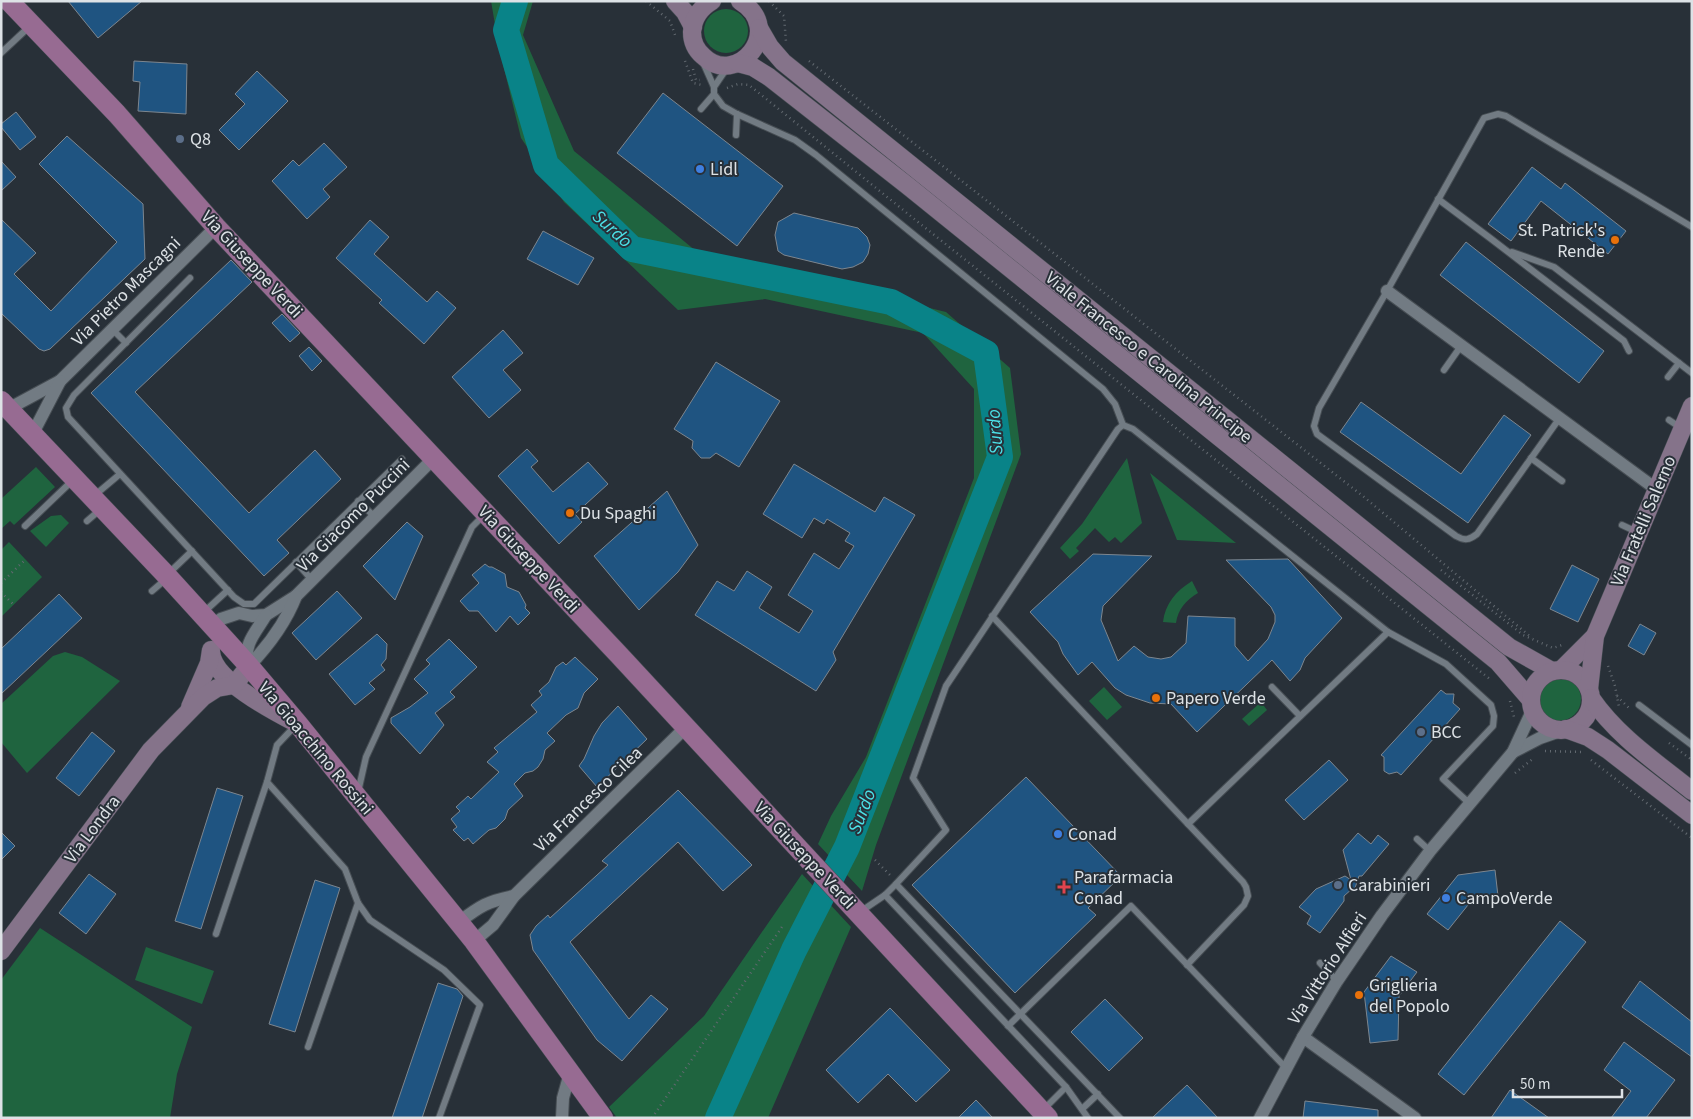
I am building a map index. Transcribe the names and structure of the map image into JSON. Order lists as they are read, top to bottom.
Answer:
{
  "streets": {
    "main road": ["Via Giuseppe Verdi", "Via Gioacchino Rossini"],
    "street": [
      "Via Pietro Mascagni",
      "Viale Francesco e Carolina Principe",
      "Via Giacomo Puccini",
      "Via Fratelli Salerno",
      "Via Francesco Cilea",
      "Via Londra",
      "Via Vittorio Alfieri"
    ]
  },
  "crossings": [
    ["Via Giuseppe Verdi", "Via Pietro Mascagni"],
    ["Via Giuseppe Verdi", "Via Giacomo Puccini"],
    ["Via Giuseppe Verdi", "Via Francesco Cilea"],
    ["Via Pietro Mascagni", "Via Gioacchino Rossini"],
    ["Viale Francesco e Carolina Principe", "Via Fratelli Salerno"],
    ["Viale Francesco e Carolina Principe", "Via Vittorio Alfieri"],
    ["Via Giacomo Puccini", "Via Gioacchino Rossini"],
    ["Via Fratelli Salerno", "Via Vittorio Alfieri"],
    ["Via Gioacchino Rossini", "Via Francesco Cilea"],
    ["Via Gioacchino Rossini", "Via Londra"]
  ],
  "water": ["Surdo"],
  "places": {
    "other": [
      "Q8",
      "Lidl",
      "St. Patrick's Rende",
      "Du Spaghi",
      "Papero Verde",
      "BCC",
      "Conad",
      "Carabinieri",
      "CampoVerde",
      "Griglieria del Popolo"
    ],
    "health": ["Parafarmacia Conad"]
  },
  "scale_bar": "50 m"
}
